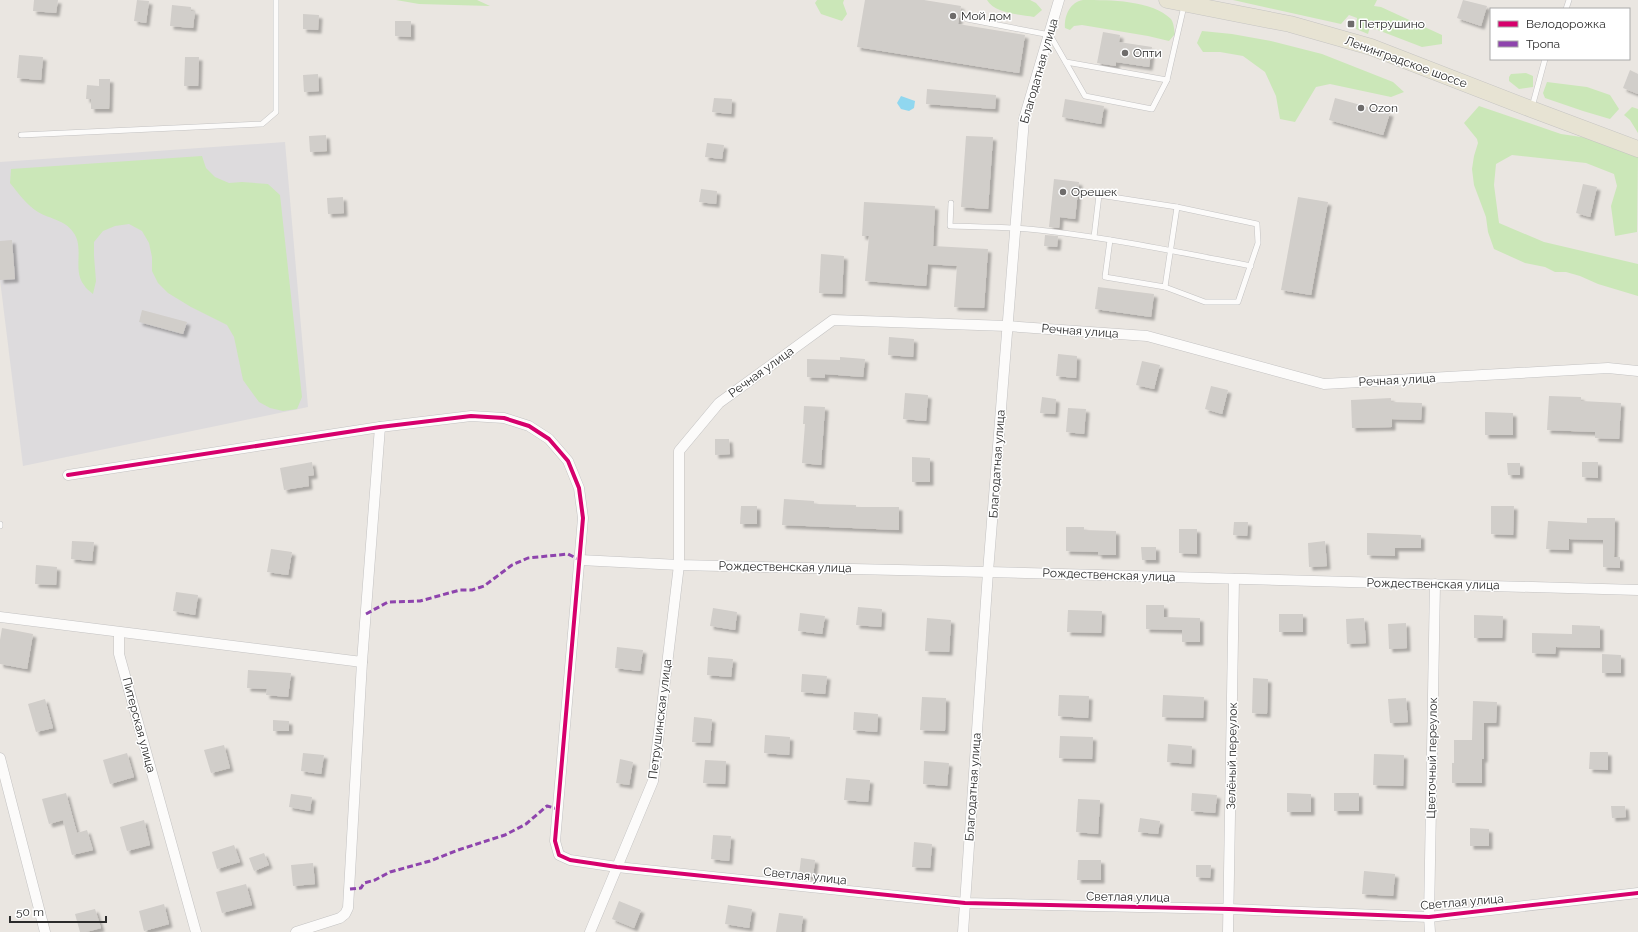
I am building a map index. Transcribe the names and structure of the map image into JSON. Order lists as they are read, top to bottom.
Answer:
{
  "streets": {
    "main road": ["Ленинградское шоссе"],
    "street": [
      "Благодатная улица",
      "Речная улица",
      "Рождественская улица",
      "Петрушинская улица",
      "Питерская улица",
      "Зелёный переулок",
      "Цветочный переулок",
      "Светлая улица"
    ]
  },
  "crossings": [
    ["Благодатная улица", "Речная улица"],
    ["Благодатная улица", "Рождественская улица"],
    ["Благодатная улица", "Светлая улица"],
    ["Речная улица", "Рождественская улица"],
    ["Речная улица", "Петрушинская улица"],
    ["Рождественская улица", "Петрушинская улица"],
    ["Рождественская улица", "Зелёный переулок"],
    ["Рождественская улица", "Цветочный переулок"],
    ["Рождественская улица", "Светлая улица"],
    ["Петрушинская улица", "Светлая улица"],
    ["Зелёный переулок", "Светлая улица"],
    ["Цветочный переулок", "Светлая улица"]
  ],
  "places": {
    "other": [
      "Мой дом",
      "Опти",
      "Ozon",
      "Орешек"
    ],
    "transit": ["Петрушино"]
  },
  "legend": ["Велодорожка", "Тропа"],
  "scale_bar": "50 m"
}
